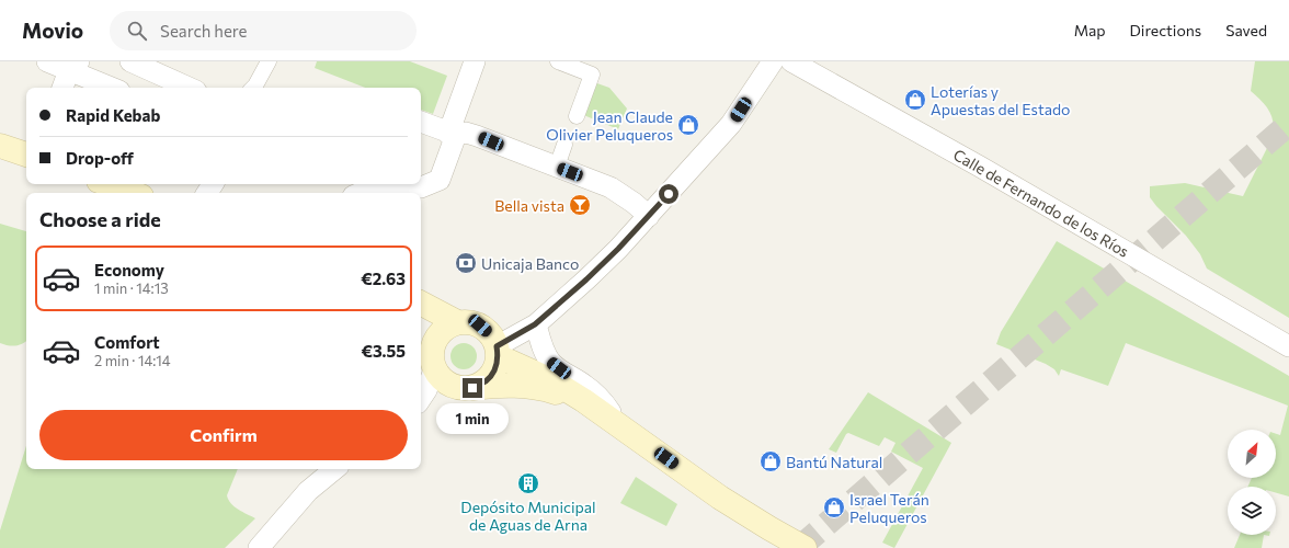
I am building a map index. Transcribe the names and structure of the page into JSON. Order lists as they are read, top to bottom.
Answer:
{
  "streets": {
    "street": ["Calle de Fernando de los Ríos"]
  },
  "places": {
    "shop": [
      "Loterías y Apuestas del Estado",
      "Jean Claude Olivier Peluqueros",
      "Bantú Natural",
      "Israel Terán Peluqueros"
    ],
    "bar": ["Bella vista"],
    "bank": ["Unicaja Banco"],
    "building": ["Depósito Municipal de Aguas de Arna"]
  },
  "north": "top right",
  "page": {
    "header": "Movio",
    "search": "Search here",
    "nav": ["Map", "Directions", "Saved"],
    "banner": ["Rapid Kebab", "Drop-off"],
    "heading": "Choose a ride",
    "list": [
      {
        "name": "Economy",
        "note": "1 min · 14:13",
        "value": "€2.63"
      },
      {
        "name": "Comfort",
        "note": "2 min · 14:14",
        "value": "€3.55"
      }
    ],
    "buttons": "Confirm",
    "bubble": "1 min"
  }
}
